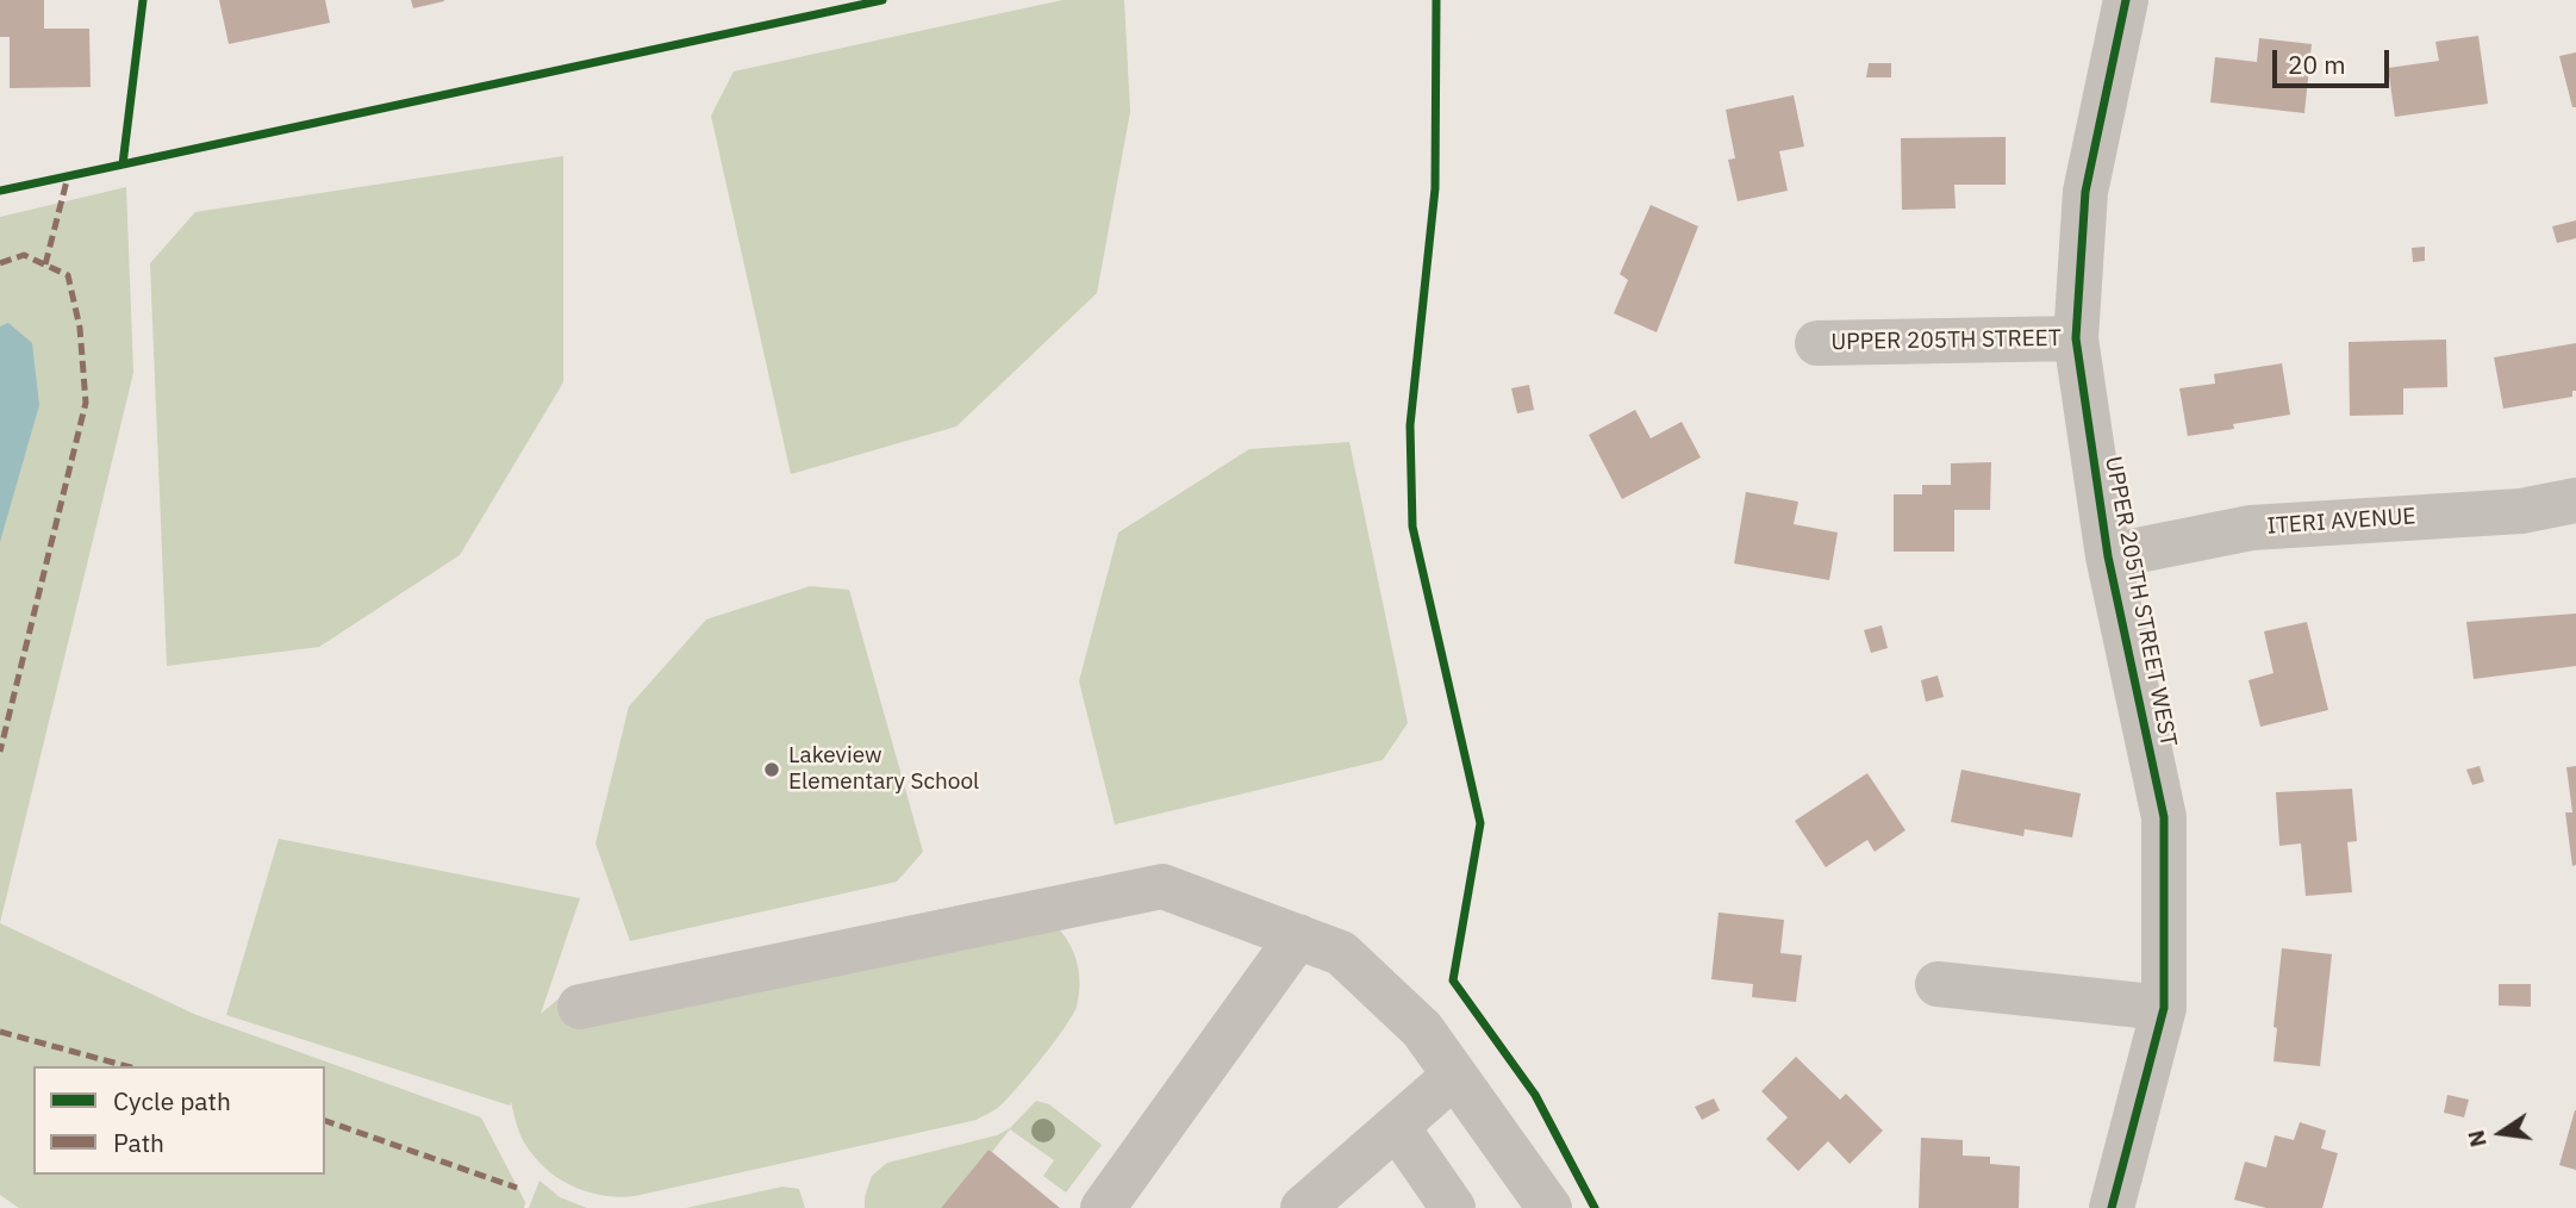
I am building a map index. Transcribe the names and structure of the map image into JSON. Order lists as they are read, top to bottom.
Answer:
{
  "streets": {
    "street": ["UPPER 205TH STREET", "ITERI AVENUE", "UPPER 205TH STREET WEST"]
  },
  "crossings": [
    ["UPPER 205TH STREET", "UPPER 205TH STREET WEST"],
    ["ITERI AVENUE", "UPPER 205TH STREET WEST"]
  ],
  "places": ["Lakeview Elementary School"],
  "legend": ["Cycle path", "Path"],
  "scale_bar": "20 m",
  "north": "left"
}
